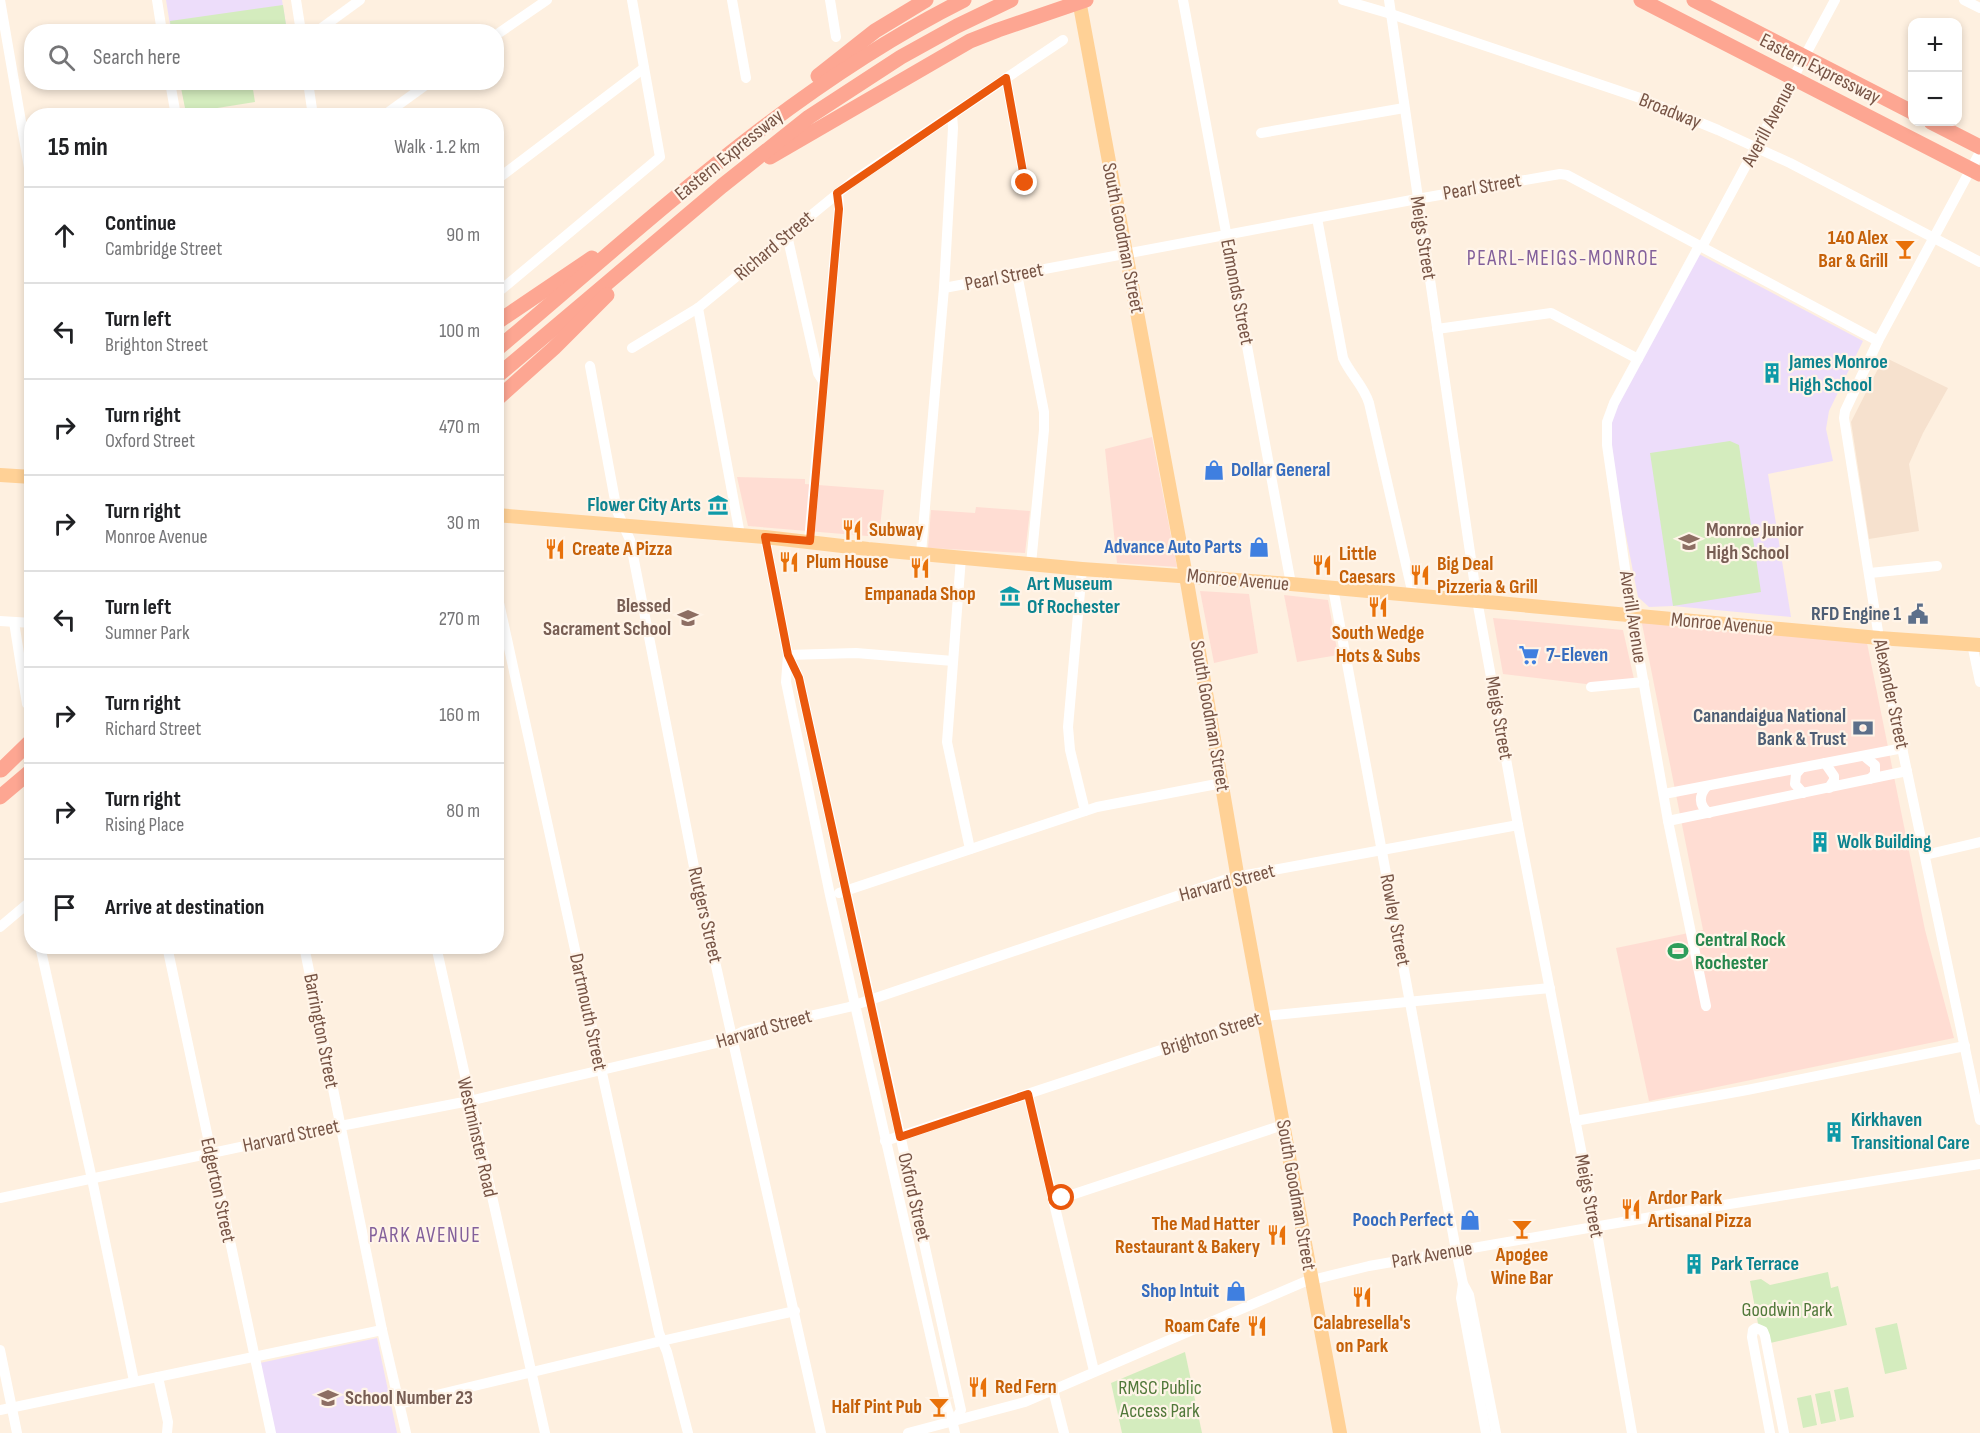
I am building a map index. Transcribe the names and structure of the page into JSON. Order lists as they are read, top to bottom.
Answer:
{
  "streets": {
    "highway": ["Eastern Expressway"],
    "main road": ["South Goodman Street", "Monroe Avenue"],
    "street": [
      "Broadway",
      "Averill Avenue",
      "Pearl Street",
      "Meigs Street",
      "Richard Street",
      "Edmonds Street",
      "Alexander Street",
      "Harvard Street",
      "Rutgers Street",
      "Rowley Street",
      "Dartmouth Street",
      "Barrington Street",
      "Brighton Street",
      "Westminster Road",
      "Edgerton Street",
      "Oxford Street",
      "Park Avenue"
    ]
  },
  "crossings": [
    ["Broadway", "Averill Avenue"],
    ["Broadway", "Meigs Street"],
    ["Broadway", "Alexander Street"],
    ["Averill Avenue", "Pearl Street"],
    ["Averill Avenue", "Monroe Avenue"],
    ["Pearl Street", "South Goodman Street"],
    ["Pearl Street", "Meigs Street"],
    ["Pearl Street", "Edmonds Street"],
    ["Pearl Street", "Alexander Street"],
    ["South Goodman Street", "Monroe Avenue"],
    ["South Goodman Street", "Harvard Street"],
    ["South Goodman Street", "Brighton Street"],
    ["South Goodman Street", "Park Avenue"],
    ["Meigs Street", "Monroe Avenue"],
    ["Meigs Street", "Harvard Street"],
    ["Meigs Street", "Brighton Street"],
    ["Meigs Street", "Park Avenue"],
    ["Edmonds Street", "Monroe Avenue"],
    ["Monroe Avenue", "Alexander Street"],
    ["Monroe Avenue", "Rutgers Street"],
    ["Monroe Avenue", "Rowley Street"],
    ["Monroe Avenue", "Oxford Street"],
    ["Harvard Street", "Rutgers Street"],
    ["Harvard Street", "Rowley Street"],
    ["Harvard Street", "Dartmouth Street"],
    ["Harvard Street", "Barrington Street"],
    ["Harvard Street", "Westminster Road"],
    ["Harvard Street", "Edgerton Street"],
    ["Harvard Street", "Oxford Street"],
    ["Rowley Street", "Brighton Street"],
    ["Rowley Street", "Park Avenue"],
    ["Brighton Street", "Oxford Street"],
    ["Oxford Street", "Park Avenue"]
  ],
  "districts": ["PEARL-MEIGS-MONROE", "PARK AVENUE"],
  "parks": ["Goodwin Park", "RMSC Public Access Park"],
  "places": {
    "bar": ["140 Alex Bar & Grill", "Apogee Wine Bar", "Half Pint Pub"],
    "building": [
      "James Monroe High School",
      "Wolk Building",
      "Kirkhaven Transitional Care",
      "Park Terrace"
    ],
    "shop": [
      "Dollar General",
      "Advance Auto Parts",
      "Pooch Perfect",
      "Shop Intuit"
    ],
    "museum": ["Flower City Arts", "Art Museum Of Rochester"],
    "restaurant": [
      "Subway",
      "Create A Pizza",
      "Plum House",
      "Little Caesars",
      "Empanada Shop",
      "Big Deal Pizzeria & Grill",
      "South Wedge Hots & Subs",
      "Ardor Park Artisanal Pizza",
      "The Mad Hatter Restaurant & Bakery",
      "Calabresella's on Park",
      "Roam Cafe",
      "Red Fern"
    ],
    "school or university": ["Monroe Junior High School", "Blessed Sacrament School", "School Number 23"],
    "public building": ["RFD Engine 1"],
    "supermarket": ["7-Eleven"],
    "bank": ["Canandaigua National Bank & Trust"],
    "sports": ["Central Rock Rochester"]
  },
  "page": {
    "map_buttons": ["+", "−"],
    "search": "Search here",
    "heading": ["15 min", "Walk · 1.2 km"],
    "list": [
      ["Continue", "Cambridge Street", "90 m"],
      ["Turn left", "Brighton Street", "100 m"],
      ["Turn right", "Oxford Street", "470 m"],
      ["Turn right", "Monroe Avenue", "30 m"],
      ["Turn left", "Sumner Park", "270 m"],
      ["Turn right", "Richard Street", "160 m"],
      ["Turn right", "Rising Place", "80 m"],
      "Arrive at destination"
    ]
  }
}
